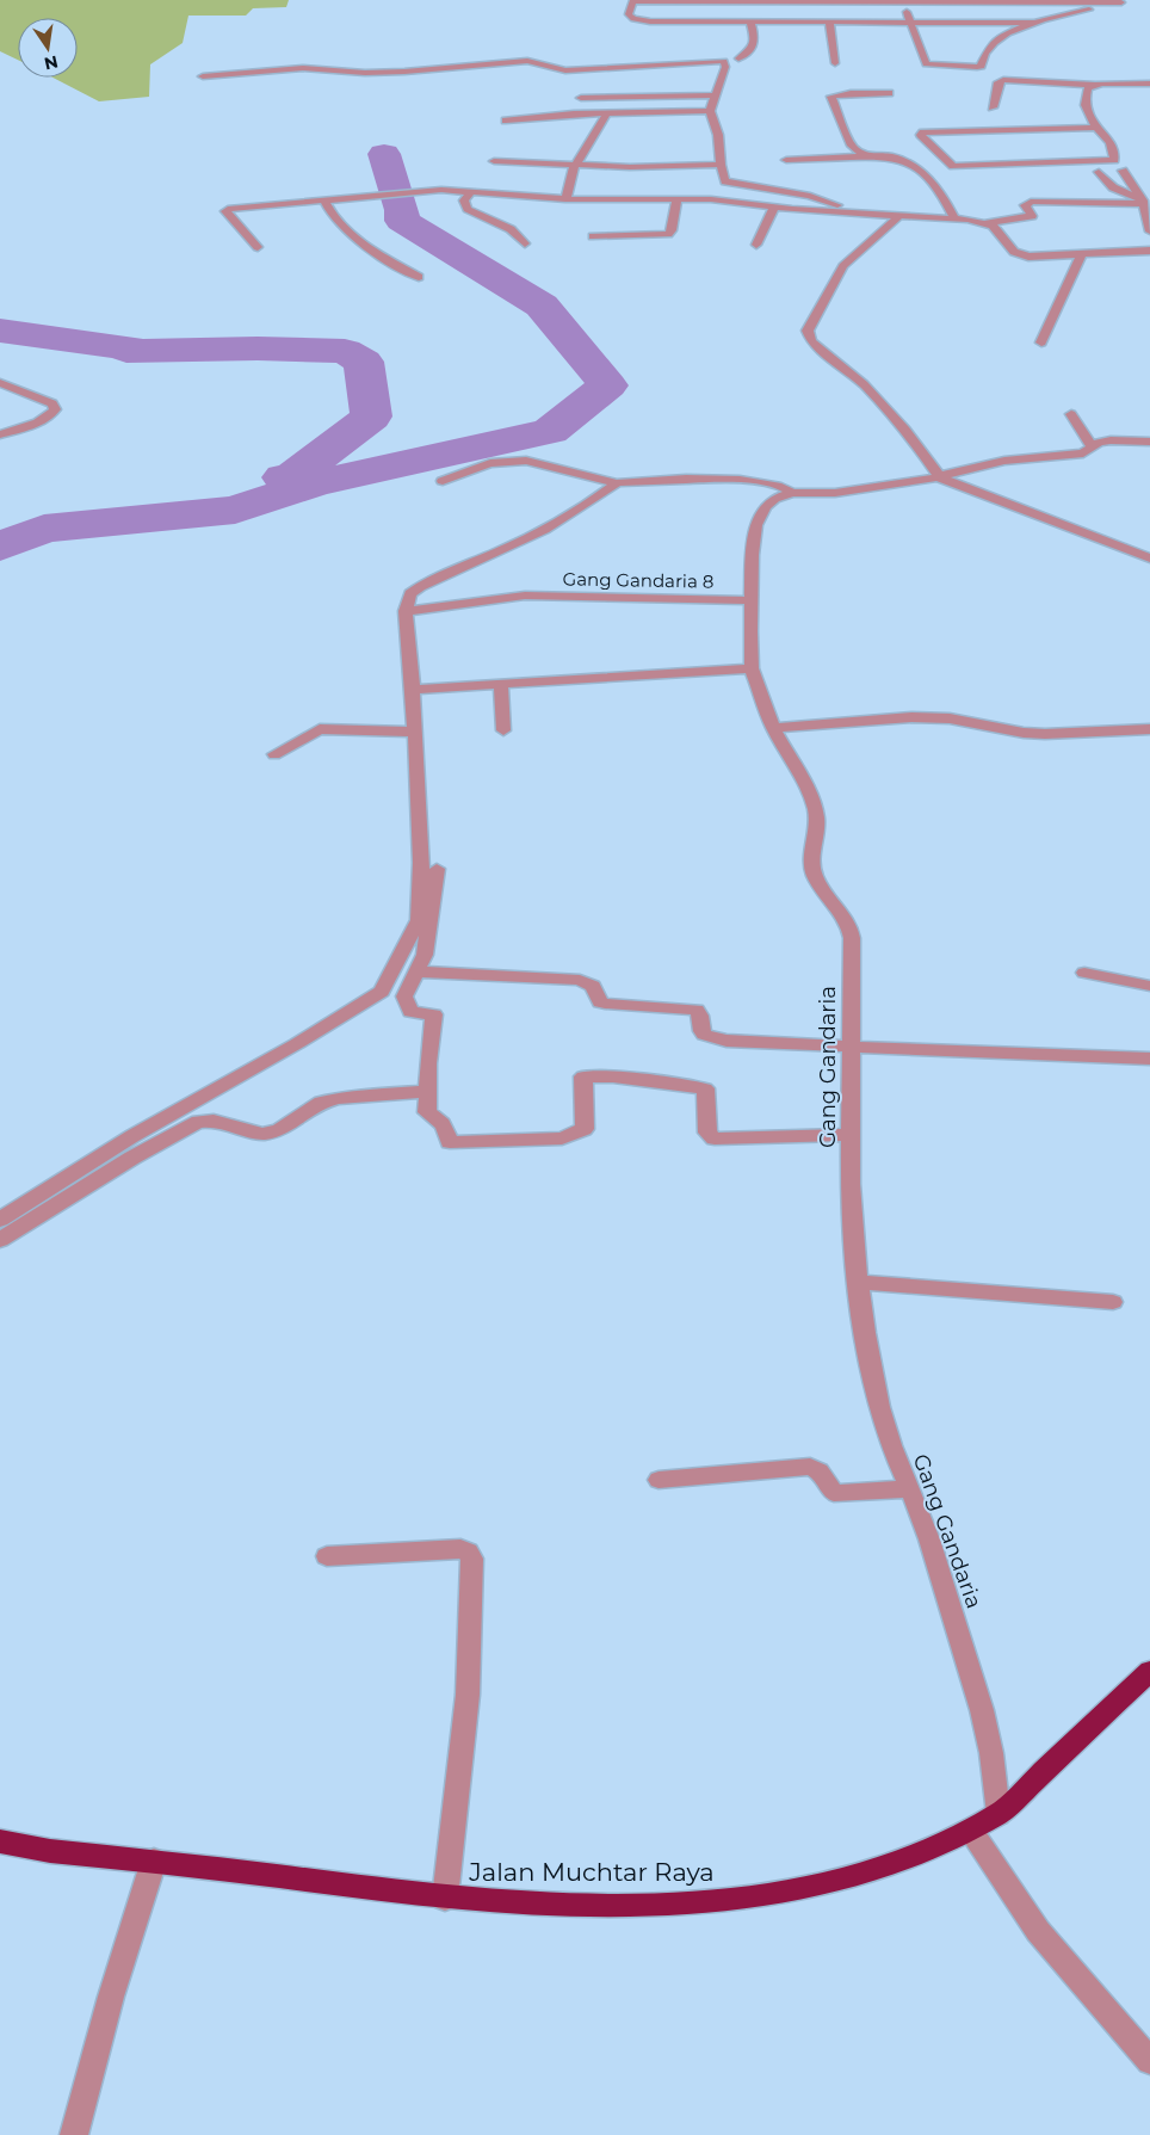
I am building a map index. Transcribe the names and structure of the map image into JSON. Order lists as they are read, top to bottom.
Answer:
{
  "streets": {
    "highway": ["Jalan Muchtar Raya"],
    "street": ["Gang Gandaria 8", "Gang Gandaria"]
  },
  "crossings": [
    ["Gang Gandaria 8", "Gang Gandaria"],
    ["Gang Gandaria", "Jalan Muchtar Raya"]
  ],
  "north": "bottom"
}
